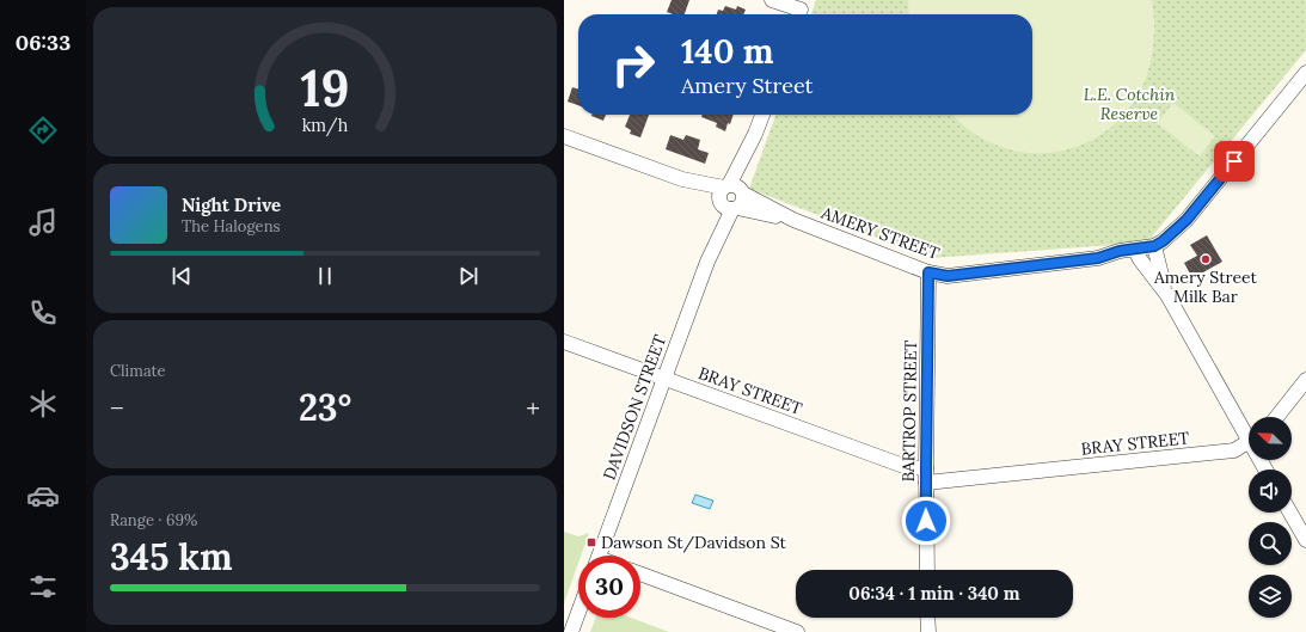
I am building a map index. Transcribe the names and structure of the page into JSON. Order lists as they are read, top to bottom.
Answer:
{
  "streets": {
    "street": [
      "AMERY STREET",
      "BRAY STREET",
      "DAVIDSON STREET",
      "BARTROP STREET"
    ]
  },
  "crossings": [
    ["AMERY STREET", "DAVIDSON STREET"],
    ["AMERY STREET", "BARTROP STREET"],
    ["BRAY STREET", "DAVIDSON STREET"],
    ["BRAY STREET", "BARTROP STREET"]
  ],
  "parks": ["L.E. Cotchin Reserve"],
  "places": {
    "other": ["Amery Street Milk Bar"],
    "transit": ["Dawson St/Davidson St"]
  },
  "north": "top left",
  "page": {
    "tabs": "06:33",
    "turn": ["140 m", "Amery Street"],
    "song": ["Night Drive", "The Halogens"],
    "tile": [
      "Climate",
      ["Range · 69%", "345 km"]
    ],
    "heat": ["−", "23°", "+"],
    "limit": "30",
    "trip": "06:34 · 1 min · 340 m",
    "gauge": ["19", "km/h"]
  }
}
